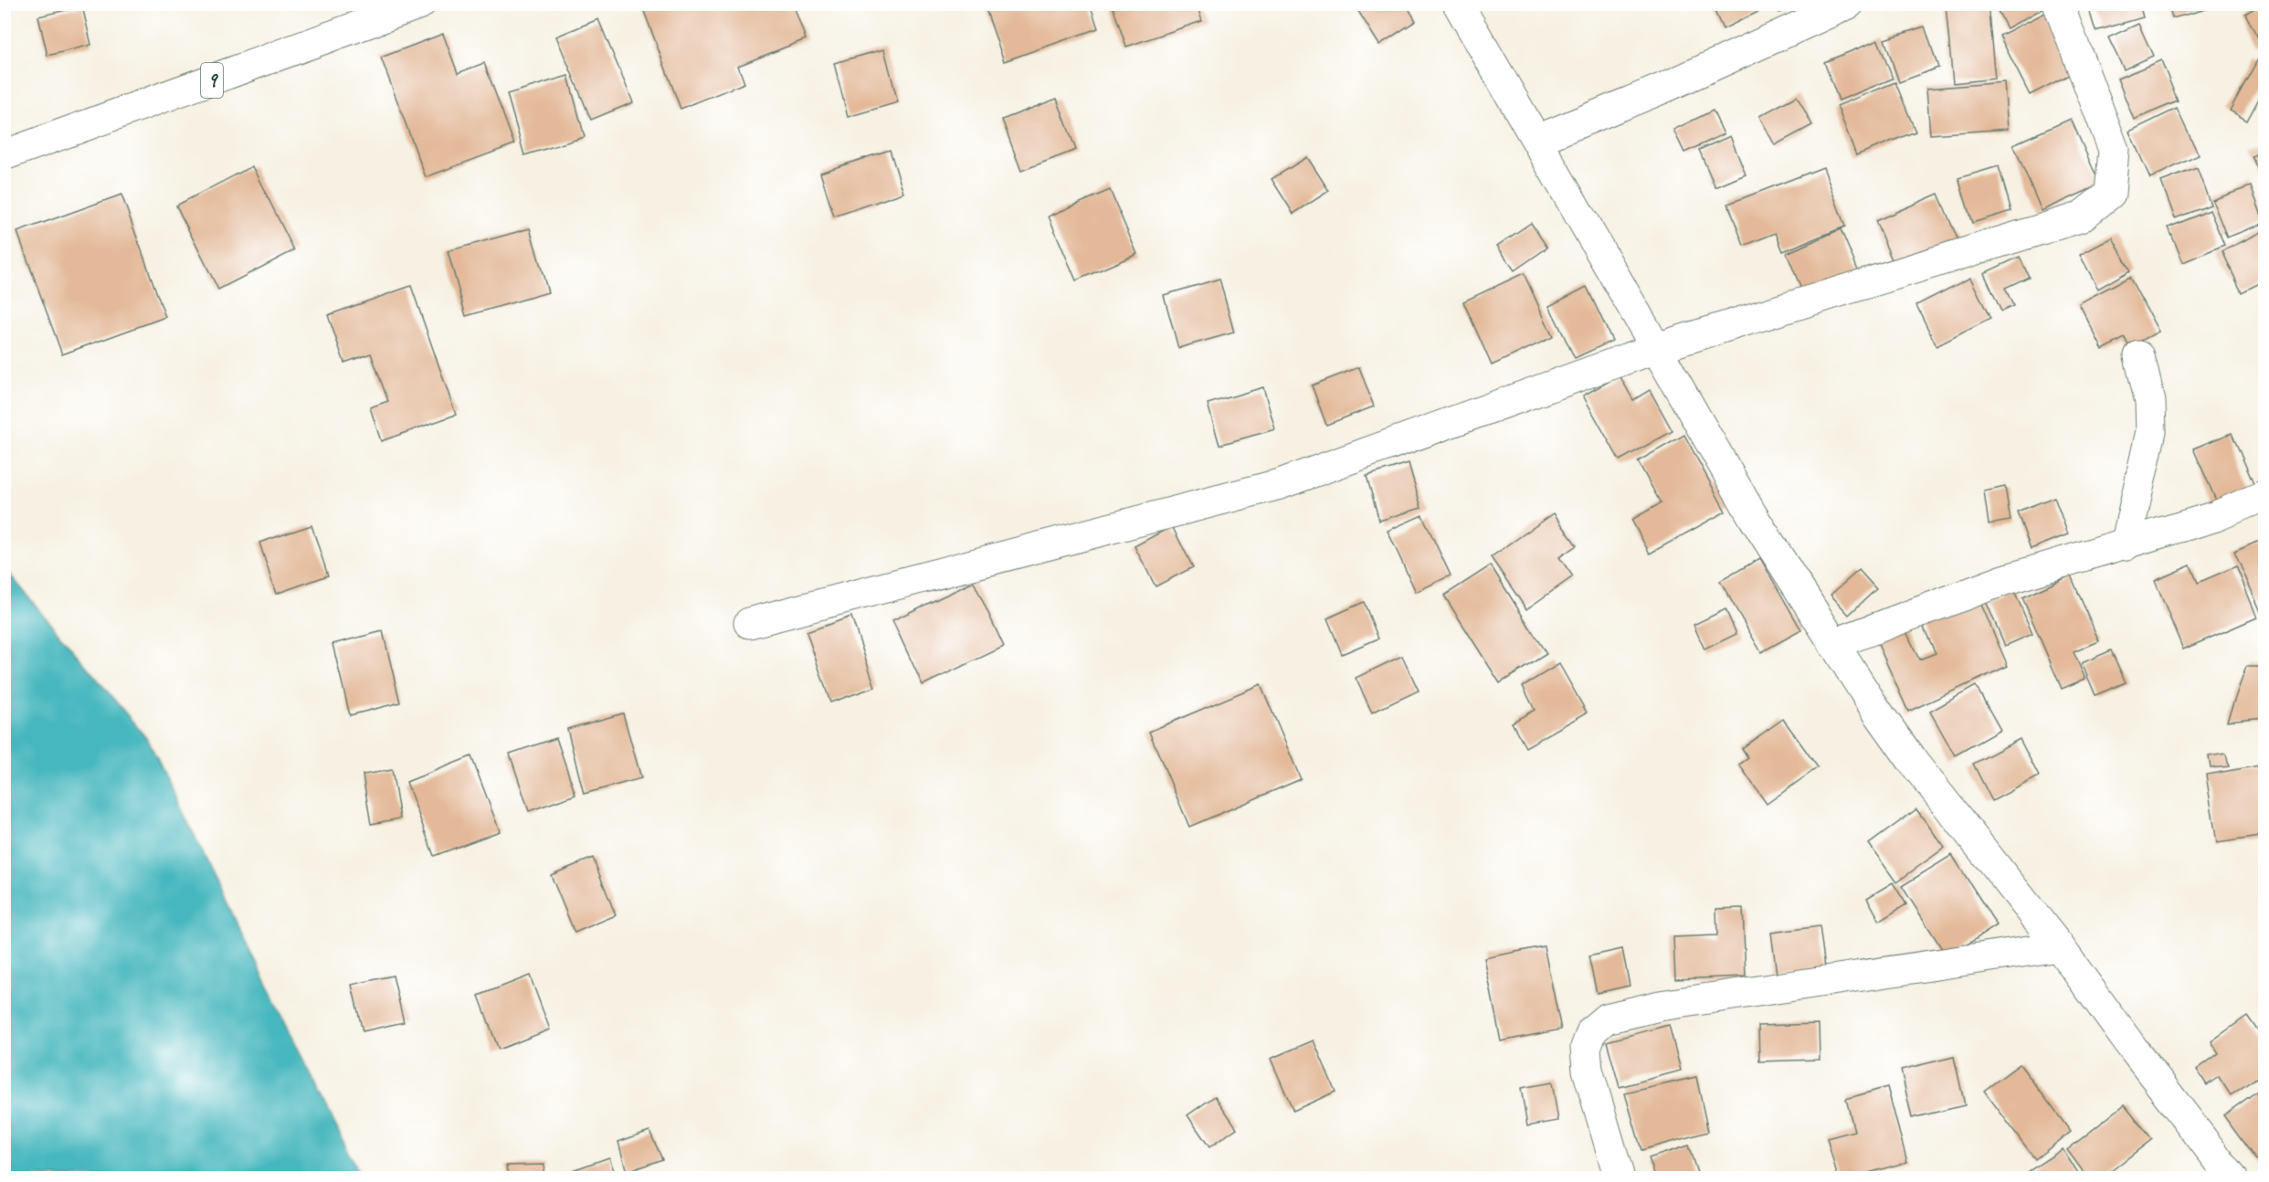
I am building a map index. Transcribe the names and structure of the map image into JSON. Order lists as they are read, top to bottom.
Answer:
{
  "streets": {
    "main road": ["9"]
  }
}
